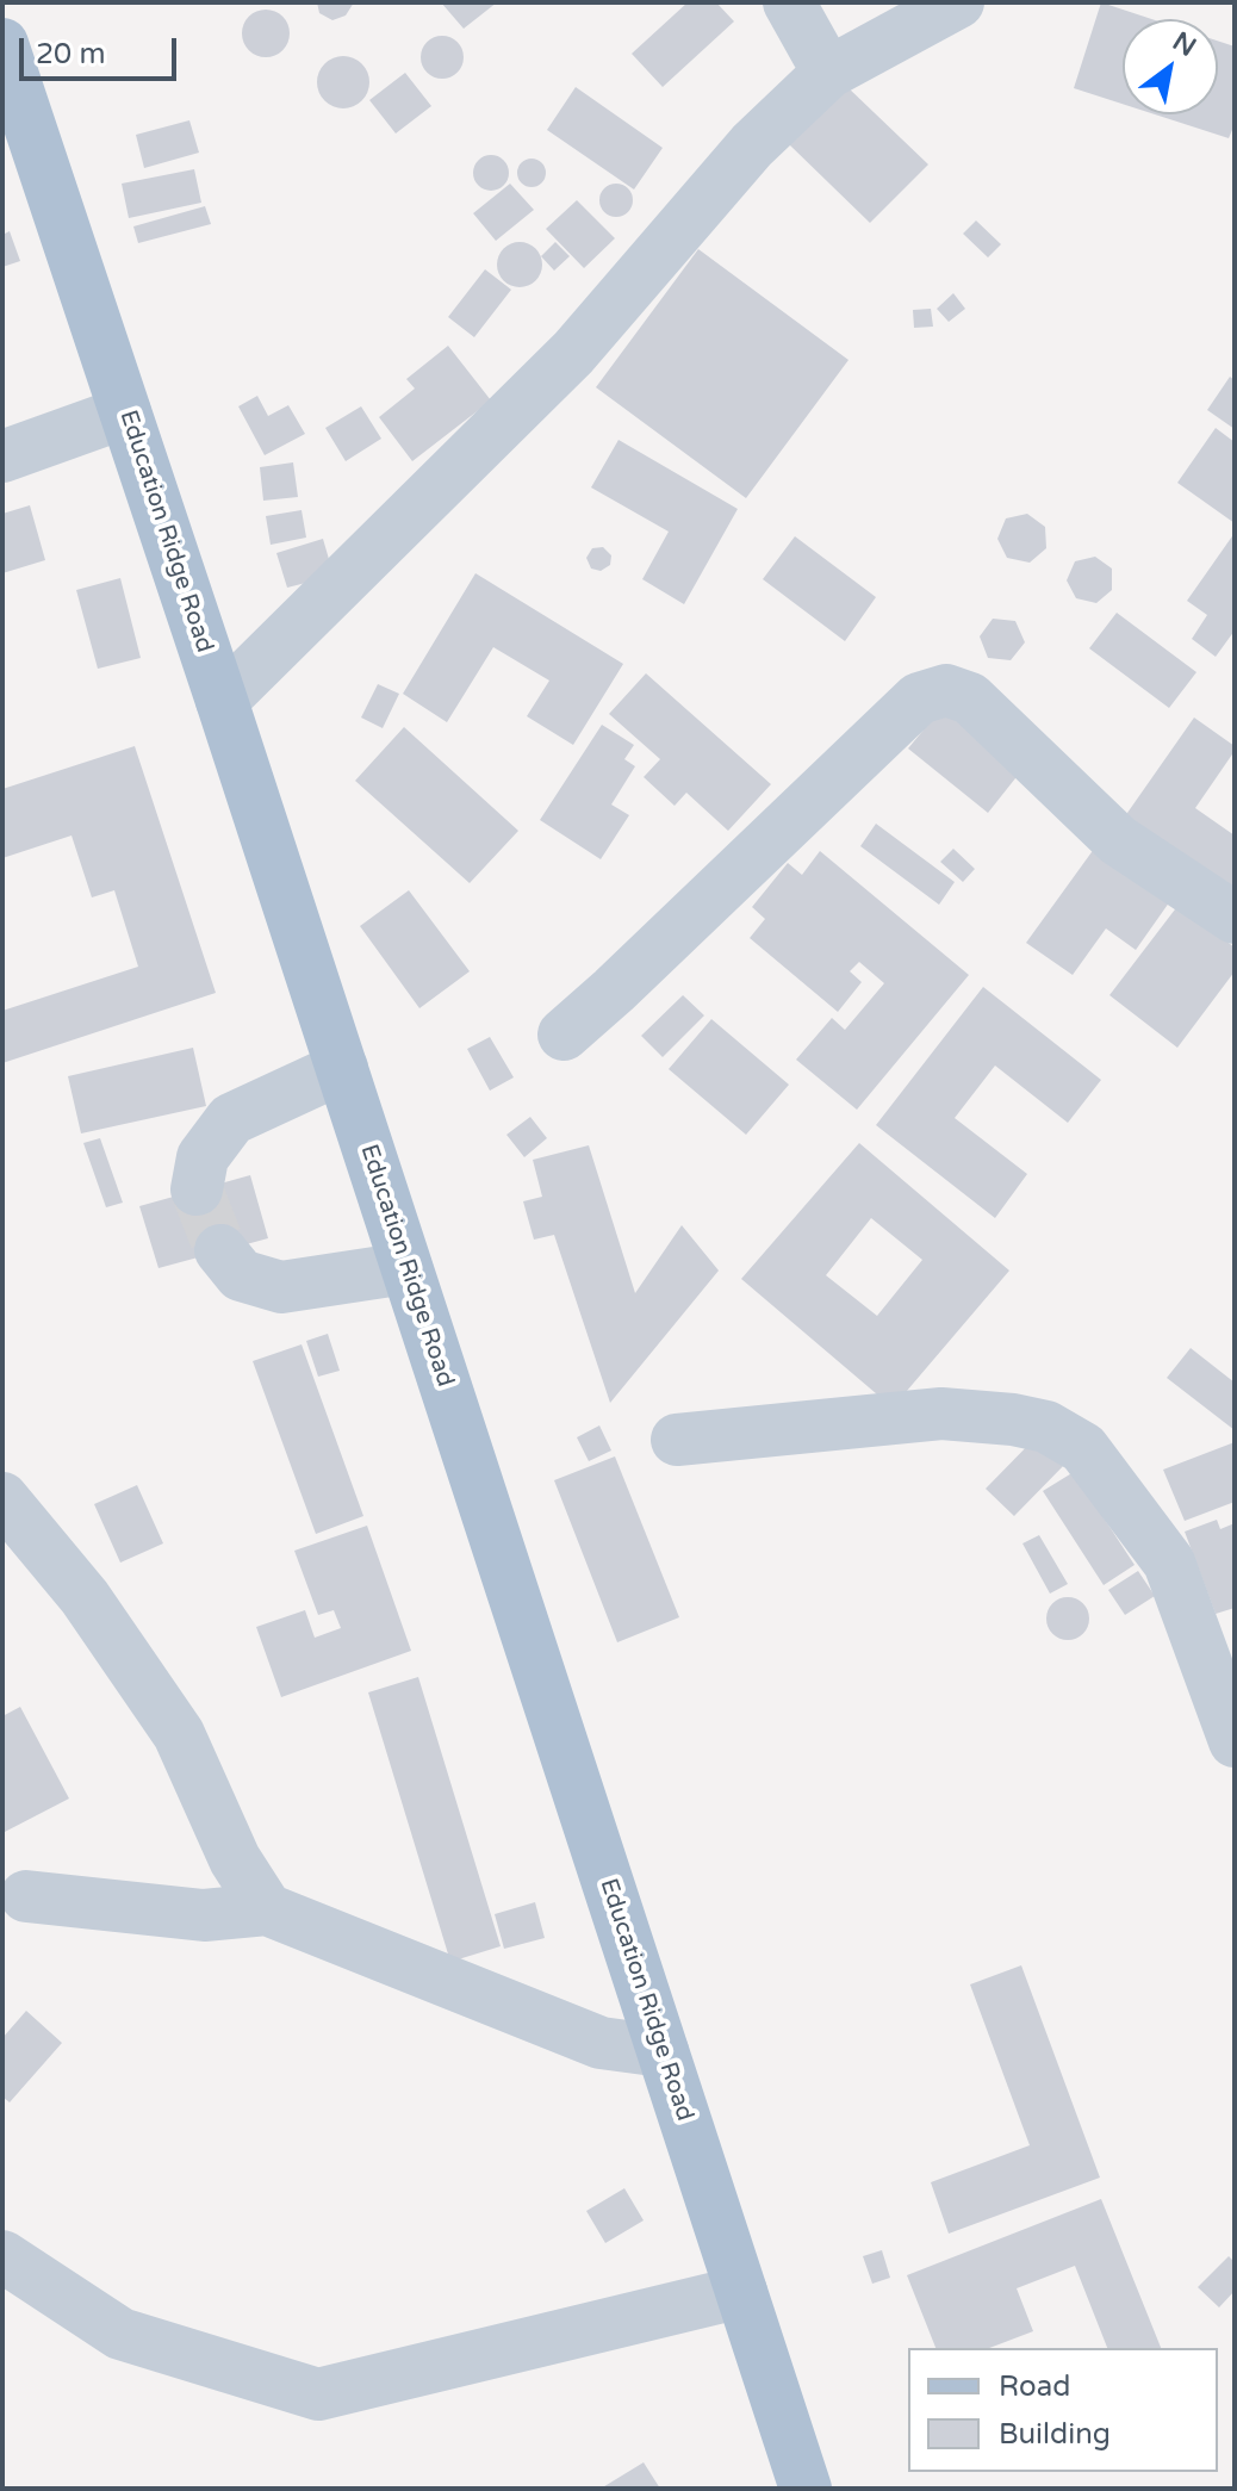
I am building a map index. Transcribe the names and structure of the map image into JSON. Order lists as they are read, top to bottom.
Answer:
{
  "streets": {
    "main road": ["Education Ridge Road"]
  },
  "legend": ["Road", "Building"],
  "scale_bar": "20 m",
  "north": "top right"
}
